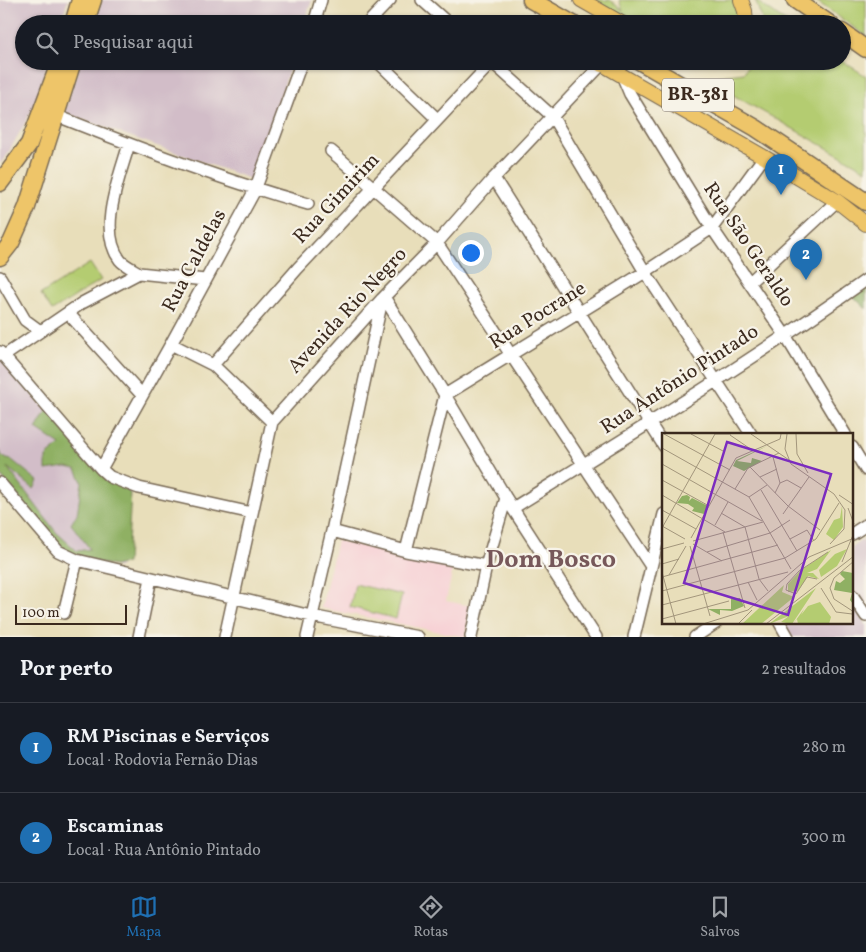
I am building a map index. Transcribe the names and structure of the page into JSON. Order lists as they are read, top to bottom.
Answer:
{
  "streets": {
    "highway": ["BR-381"],
    "street": [
      "Rua Gimirim",
      "Rua São Geraldo",
      "Rua Caldelas",
      "Avenida Rio Negro",
      "Rua Pocrane",
      "Rua Antônio Pintado"
    ]
  },
  "crossings": [
    ["BR-381", "Rua São Geraldo"],
    ["BR-381", "Rua Pocrane"],
    ["Rua São Geraldo", "Rua Pocrane"],
    ["Rua São Geraldo", "Rua Antônio Pintado"]
  ],
  "districts": ["Dom Bosco"],
  "scale_bar": "100 m",
  "page": {
    "search": "Pesquisar aqui",
    "pins": ["1", "2"],
    "scale": "100 m",
    "heading": ["Por perto", "2 resultados"],
    "list": [
      {
        "mark": "1",
        "name": "RM Piscinas e Serviços",
        "note": "Local · Rodovia Fernão Dias",
        "value": "280 m"
      },
      {
        "mark": "2",
        "name": "Escaminas",
        "note": "Local · Rua Antônio Pintado",
        "value": "300 m"
      }
    ],
    "nav": ["Mapa", "Rotas", "Salvos"]
  }
}
